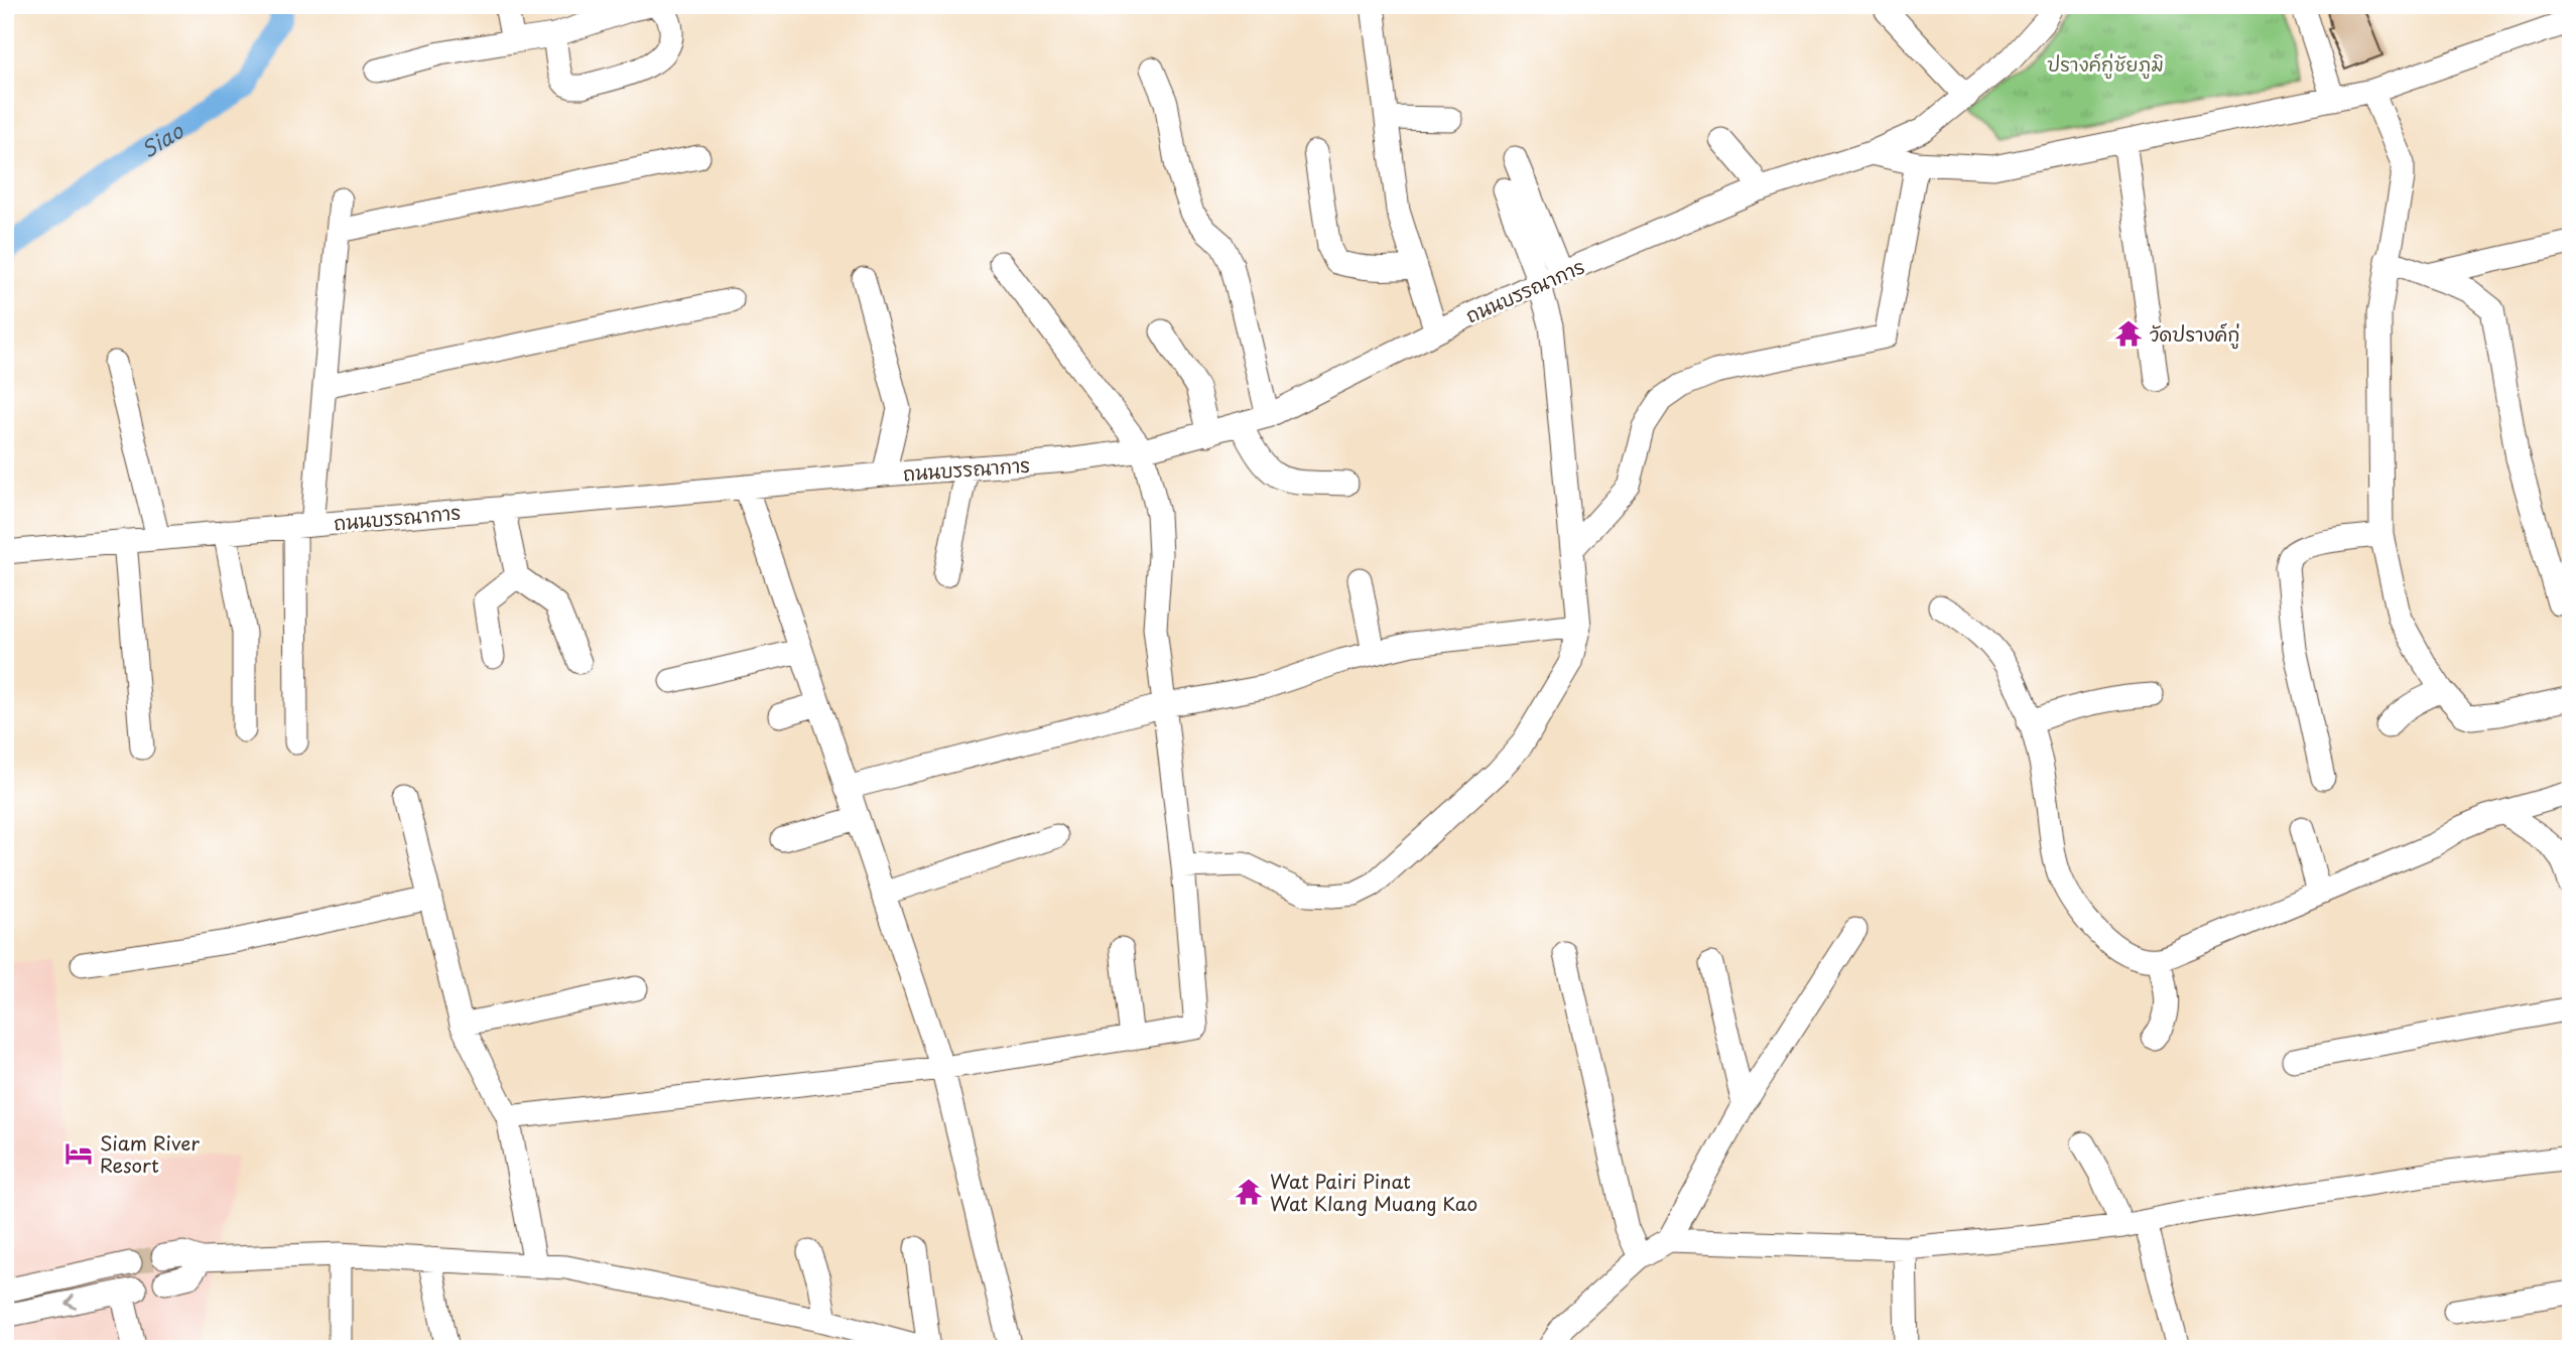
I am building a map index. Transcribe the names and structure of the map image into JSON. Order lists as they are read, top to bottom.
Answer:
{
  "streets": {
    "street": ["ถนนบรรณาการ"]
  },
  "water": ["Siao"],
  "parks": ["ปรางค์กู่ชัยภูมิ"],
  "places": {
    "temple": ["วัดปรางค์กู่", "Wat Pairi Pinat Wat Klang Muang Kao"],
    "hotel": ["Siam River Resort"]
  }
}
